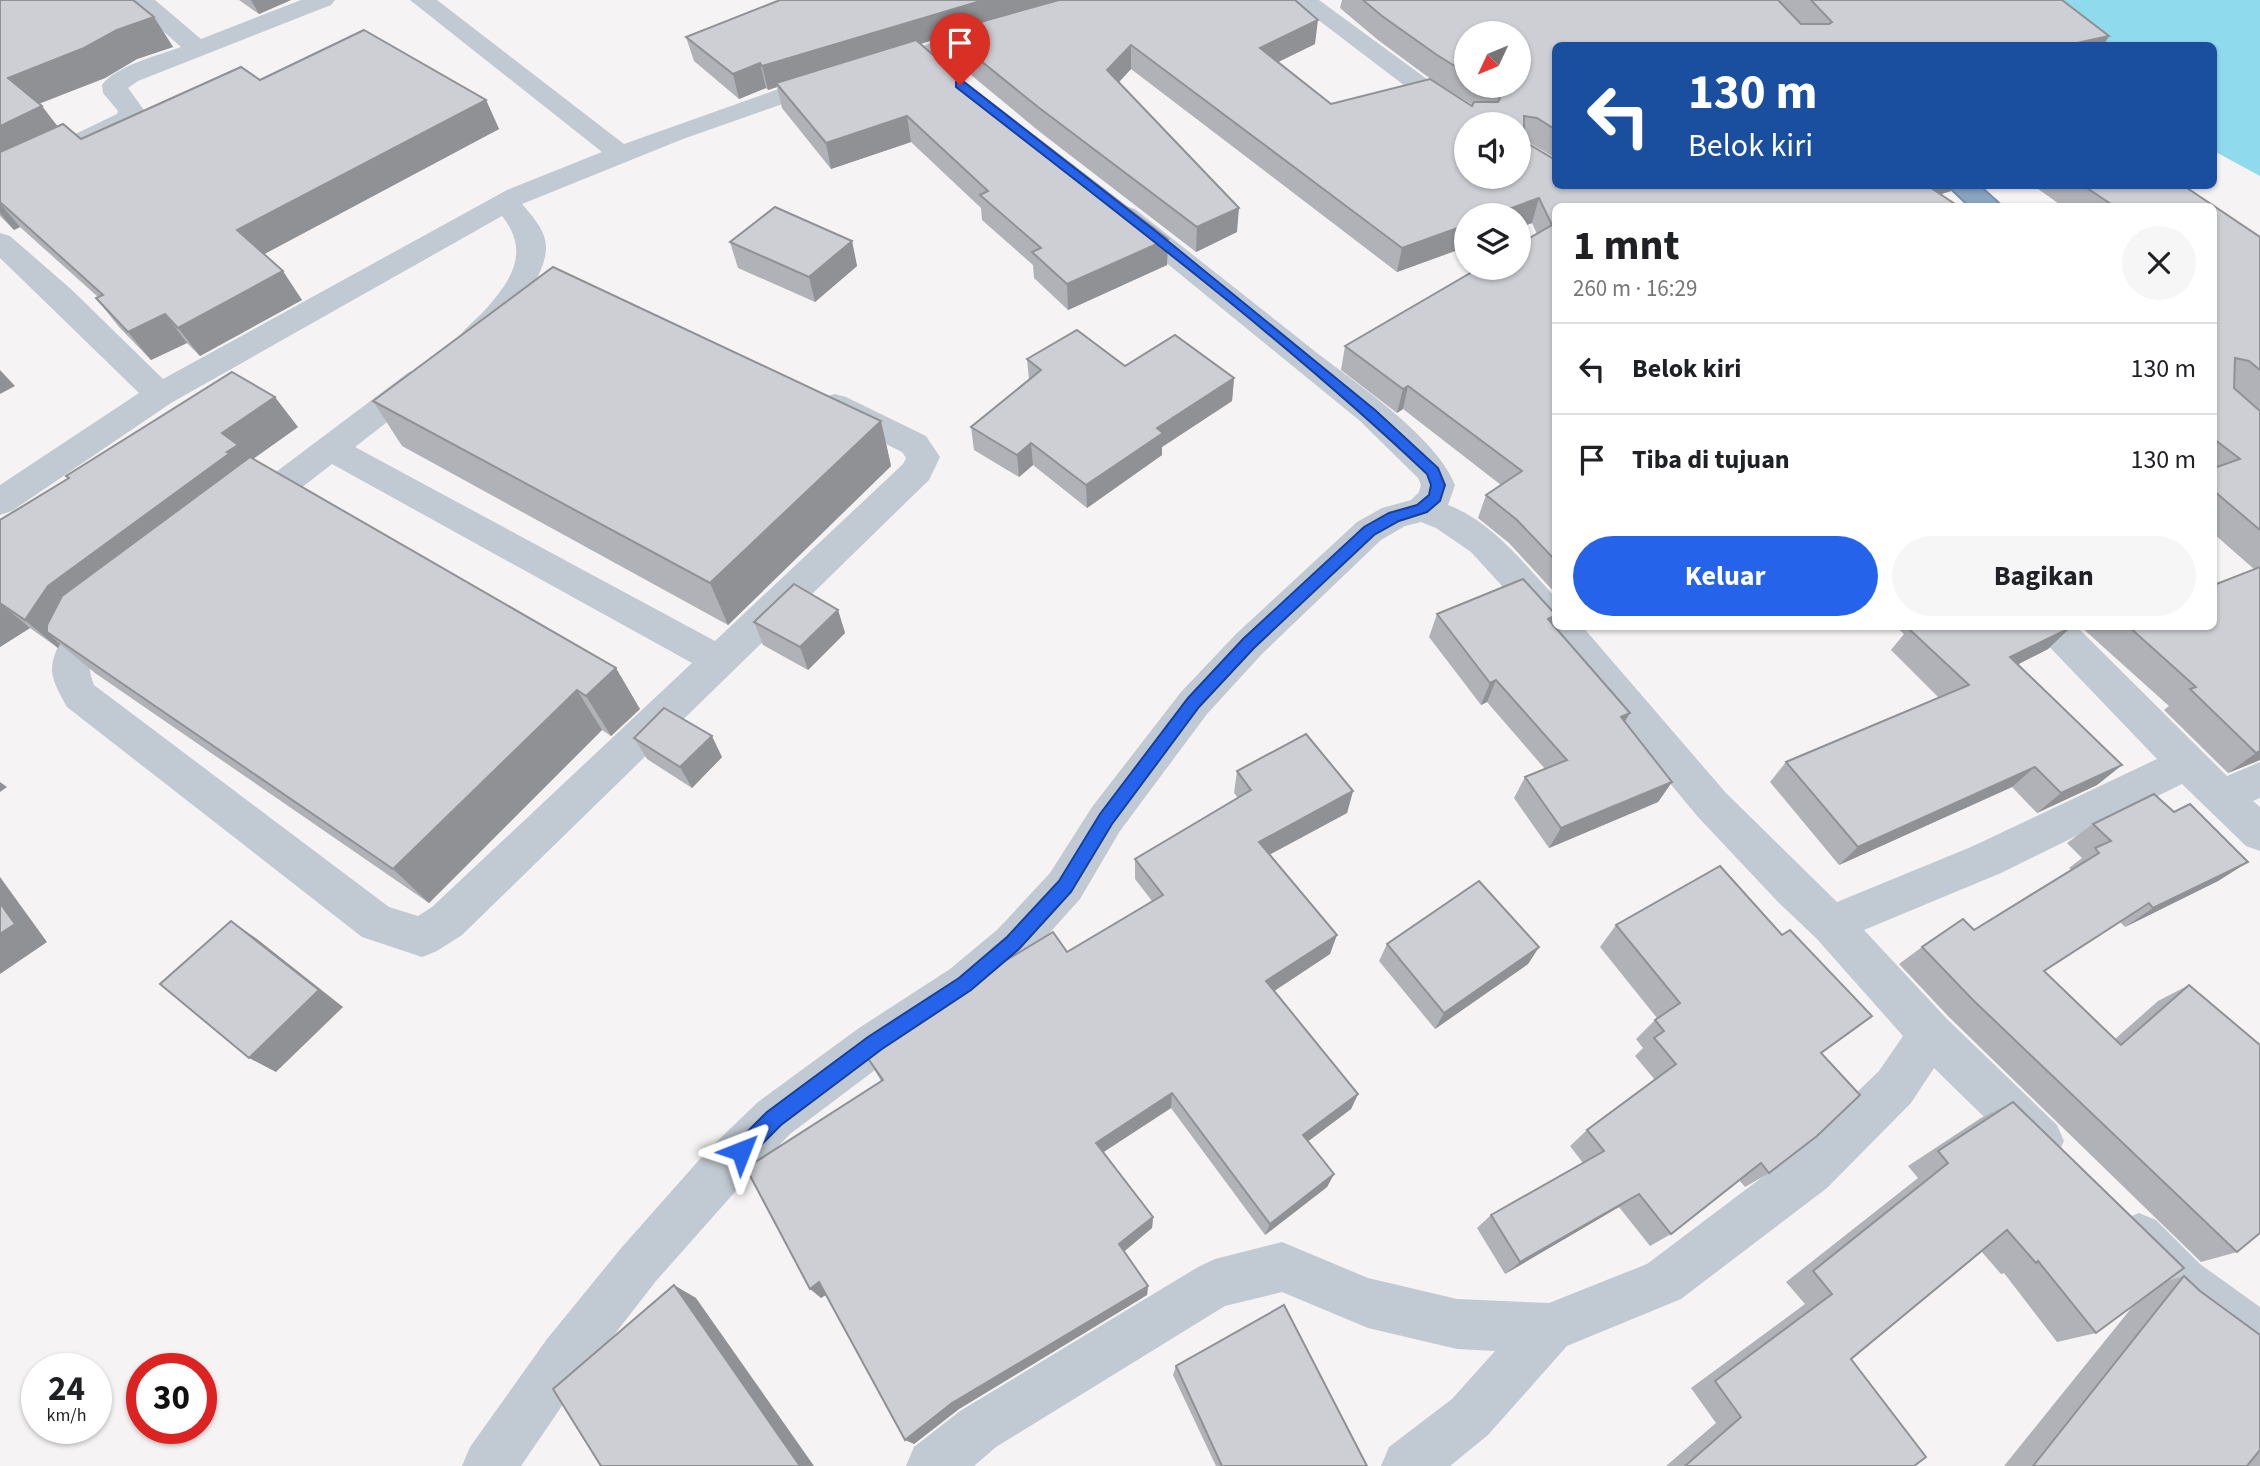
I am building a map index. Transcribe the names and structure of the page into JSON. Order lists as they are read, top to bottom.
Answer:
{
  "north": "bottom left",
  "page": {
    "turn": ["130 m", "Belok kiri"],
    "heading": ["1 mnt", "260 m · 16:29"],
    "list": [
      {
        "name": "Belok kiri",
        "value": "130 m"
      },
      {
        "name": "Tiba di tujuan",
        "value": "130 m"
      }
    ],
    "buttons": ["Keluar", "Bagikan"],
    "speed": "24 km/h",
    "limit": "30"
  }
}
